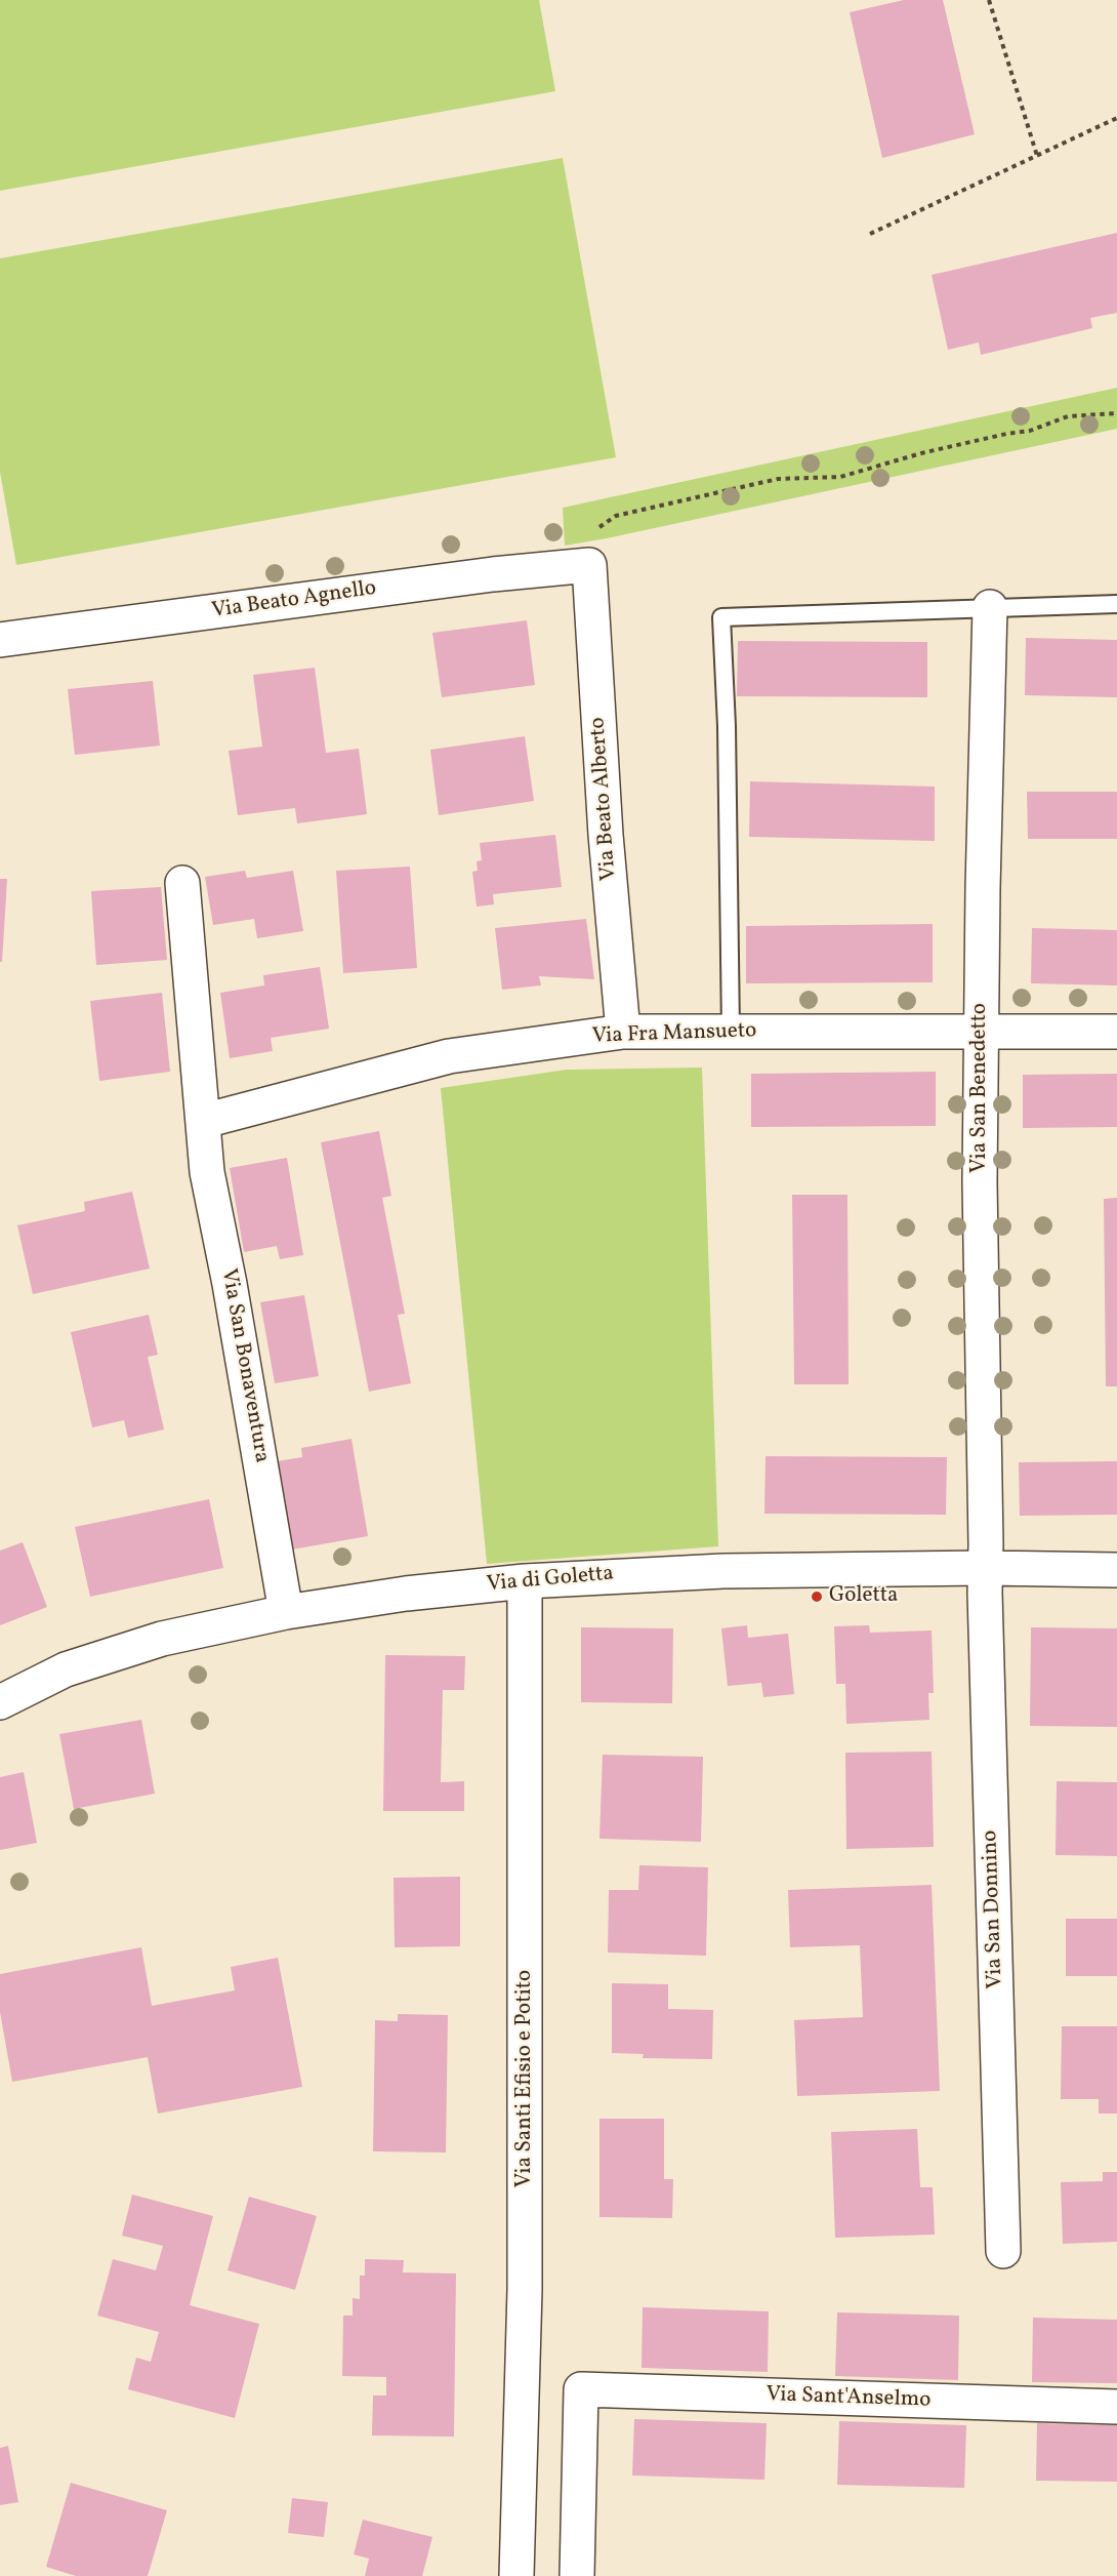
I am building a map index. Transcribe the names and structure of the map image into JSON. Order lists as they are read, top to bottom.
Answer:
{
  "streets": {
    "street": [
      "Via Beato Agnello",
      "Via Beato Alberto",
      "Via Fra Mansueto",
      "Via San Benedetto",
      "Via San Bonaventura",
      "Via di Goletta",
      "Via San Donnino",
      "Via Santi Efisio e Potito",
      "Via Sant'Anselmo"
    ]
  },
  "crossings": [
    ["Via Beato Agnello", "Via Beato Alberto"],
    ["Via Beato Alberto", "Via Fra Mansueto"],
    ["Via Fra Mansueto", "Via San Benedetto"],
    ["Via Fra Mansueto", "Via San Bonaventura"],
    ["Via San Benedetto", "Via di Goletta"],
    ["Via San Benedetto", "Via San Donnino"],
    ["Via San Bonaventura", "Via di Goletta"],
    ["Via di Goletta", "Via San Donnino"],
    ["Via di Goletta", "Via Santi Efisio e Potito"]
  ],
  "places": ["Goletta"]
}
